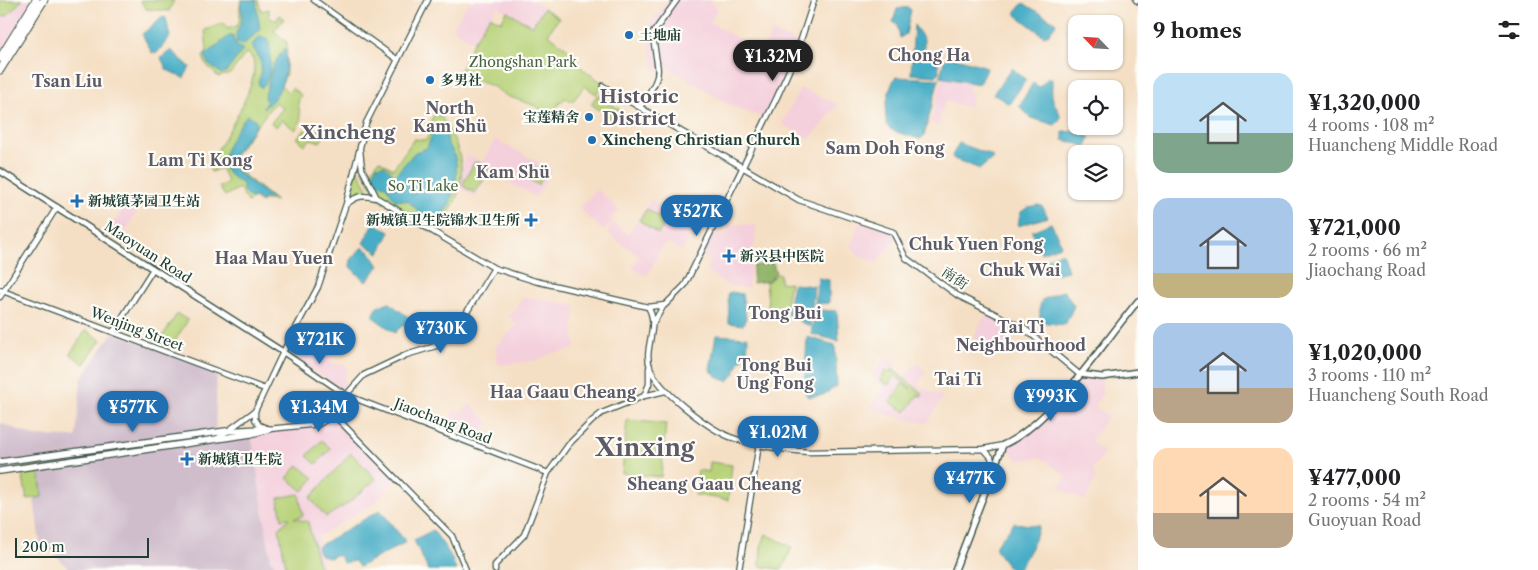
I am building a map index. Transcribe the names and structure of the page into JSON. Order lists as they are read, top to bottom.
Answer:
{
  "streets": {
    "street": [
      "Maoyuan Road",
      "南街",
      "Wenjing Street",
      "Jiaochang Road"
    ]
  },
  "crossings": [
    ["Maoyuan Road", "Jiaochang Road"]
  ],
  "districts": [
    "Chong Ha",
    "Tsan Liu",
    "Historic District",
    "North Kam Shü",
    "Xincheng",
    "Sam Doh Fong",
    "Lam Ti Kong",
    "Kam Shü",
    "Chuk Yuen Fong",
    "Haa Mau Yuen",
    "Chuk Wai",
    "Tong Bui",
    "Tai Ti Neighbourhood",
    "Tong Bui Ung Fong",
    "Tai Ti",
    "Haa Gaau Cheang",
    "Xinxing",
    "Sheang Gaau Cheang"
  ],
  "parks": ["Zhongshan Park", "So Ti Lake"],
  "places": {
    "other": [
      "土地庙",
      "多男社",
      "宝莲精舍",
      "Xincheng Christian Church"
    ],
    "health": [
      "新城镇茅园卫生站",
      "新城镇卫生院锦水卫生所",
      "新兴县中医院",
      "新城镇卫生院"
    ]
  },
  "scale_bar": "200 m",
  "north": "top left",
  "page": {
    "heading": "9 homes",
    "price": [
      "¥1.32M",
      "¥527K",
      "¥730K",
      "¥721K",
      "¥993K",
      "¥577K",
      "¥1.34M",
      "¥1.02M",
      "¥477K"
    ],
    "list": [
      {
        "name": "¥1,320,000",
        "note": "4 rooms · 108 m² · Huancheng Middle Road"
      },
      {
        "name": "¥721,000",
        "note": "2 rooms · 66 m² · Jiaochang Road"
      },
      {
        "name": "¥1,020,000",
        "note": "3 rooms · 110 m² · Huancheng South Road"
      },
      {
        "name": "¥477,000",
        "note": "2 rooms · 54 m² · Guoyuan Road"
      }
    ],
    "scale": "200 m"
  }
}
